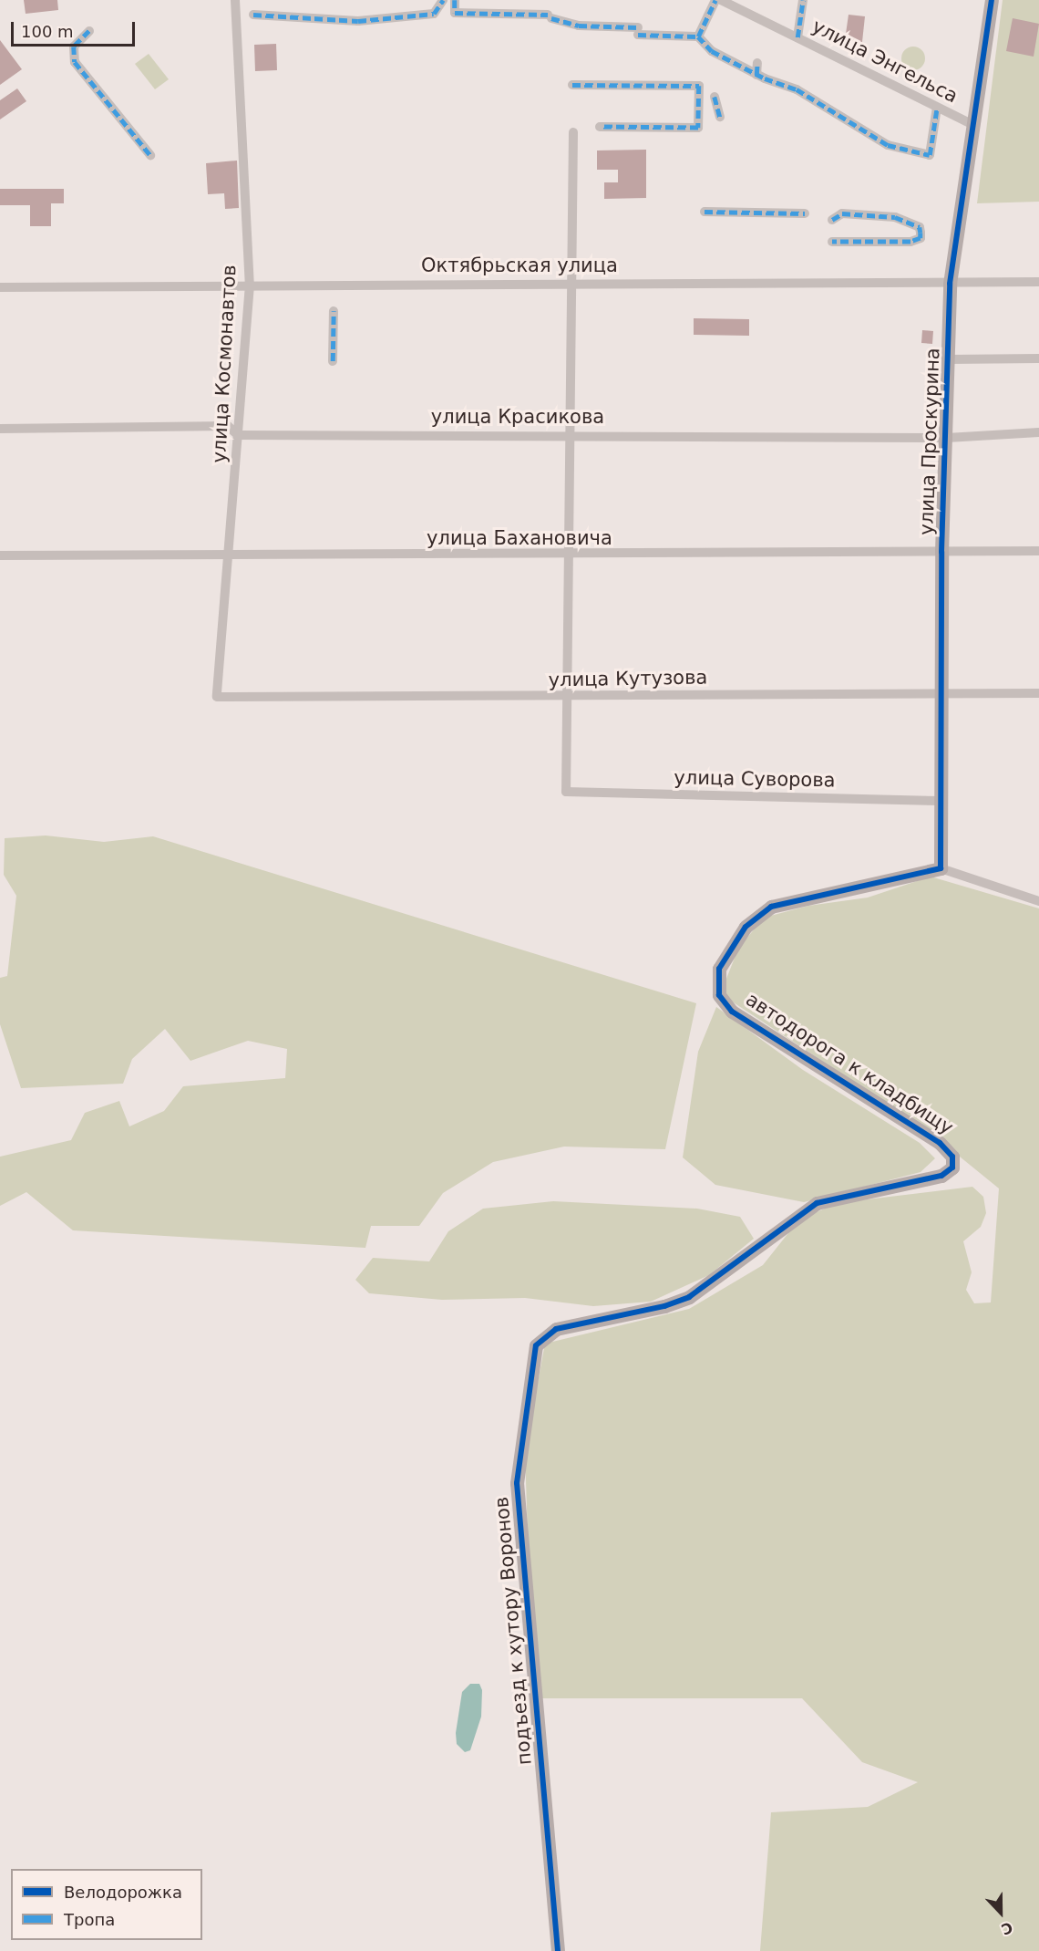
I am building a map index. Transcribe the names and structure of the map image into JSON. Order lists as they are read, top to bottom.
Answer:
{
  "streets": {
    "street": [
      "улица Энгельса",
      "Октябрьская улица",
      "улица Космонавтов",
      "улица Красикова",
      "улица Проскурина",
      "улица Бахановича",
      "улица Кутузова",
      "улица Суворова",
      "автодорога к кладбищу",
      "подъезд к хутору Воронов"
    ]
  },
  "crossings": [
    ["улица Энгельса", "улица Проскурина"],
    ["Октябрьская улица", "улица Космонавтов"],
    ["Октябрьская улица", "улица Проскурина"],
    ["улица Космонавтов", "улица Красикова"],
    ["улица Космонавтов", "улица Бахановича"],
    ["улица Космонавтов", "улица Кутузова"],
    ["улица Красикова", "улица Проскурина"],
    ["улица Проскурина", "улица Бахановича"],
    ["улица Проскурина", "улица Кутузова"],
    ["улица Проскурина", "улица Суворова"],
    ["улица Проскурина", "автодорога к кладбищу"],
    ["улица Кутузова", "улица Суворова"],
    ["автодорога к кладбищу", "подъезд к хутору Воронов"]
  ],
  "legend": ["Велодорожка", "Тропа"],
  "scale_bar": "100 m",
  "north": "bottom"
}
